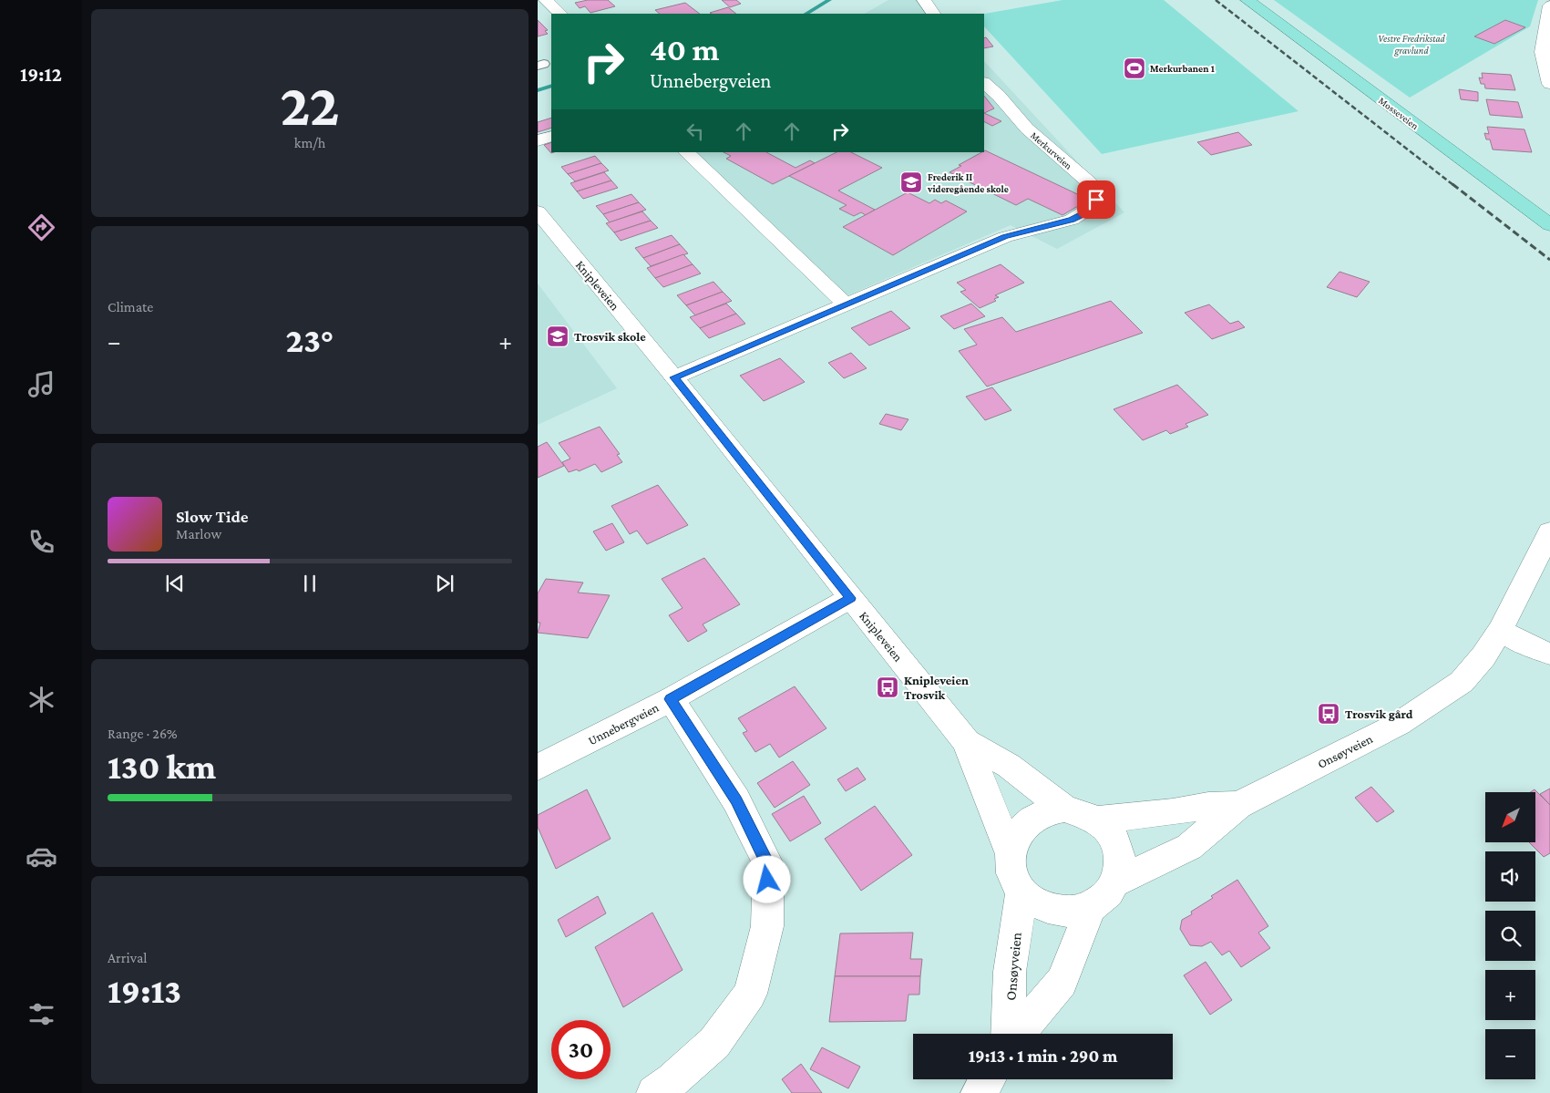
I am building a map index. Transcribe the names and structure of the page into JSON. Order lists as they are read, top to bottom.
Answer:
{
  "streets": {
    "highway": ["Mosseveien"],
    "street": [
      "Merkurveien",
      "Knipleveien",
      "Unnebergveien",
      "Onsøyveien"
    ]
  },
  "crossings": [
    ["Merkurveien", "Knipleveien"],
    ["Knipleveien", "Unnebergveien"],
    ["Knipleveien", "Onsøyveien"]
  ],
  "parks": ["Vestre Fredrikstad gravlund"],
  "places": {
    "sports": ["Merkurbanen 1"],
    "school or university": ["Frederik II videregående skole", "Trosvik skole"],
    "bus stop": ["Knipleveien Trosvik", "Trosvik gård"]
  },
  "north": "bottom left",
  "page": {
    "tabs": "19:12",
    "tile": [
      ["22", "km/h"],
      "Climate",
      ["Range · 26%", "130 km"],
      ["Arrival", "19:13"]
    ],
    "turn": ["40 m", "Unnebergveien"],
    "heat": ["−", "23°", "+"],
    "song": ["Slow Tide", "Marlow"],
    "map_buttons": ["+", "−"],
    "limit": "30",
    "trip": "19:13 · 1 min · 290 m"
  }
}
